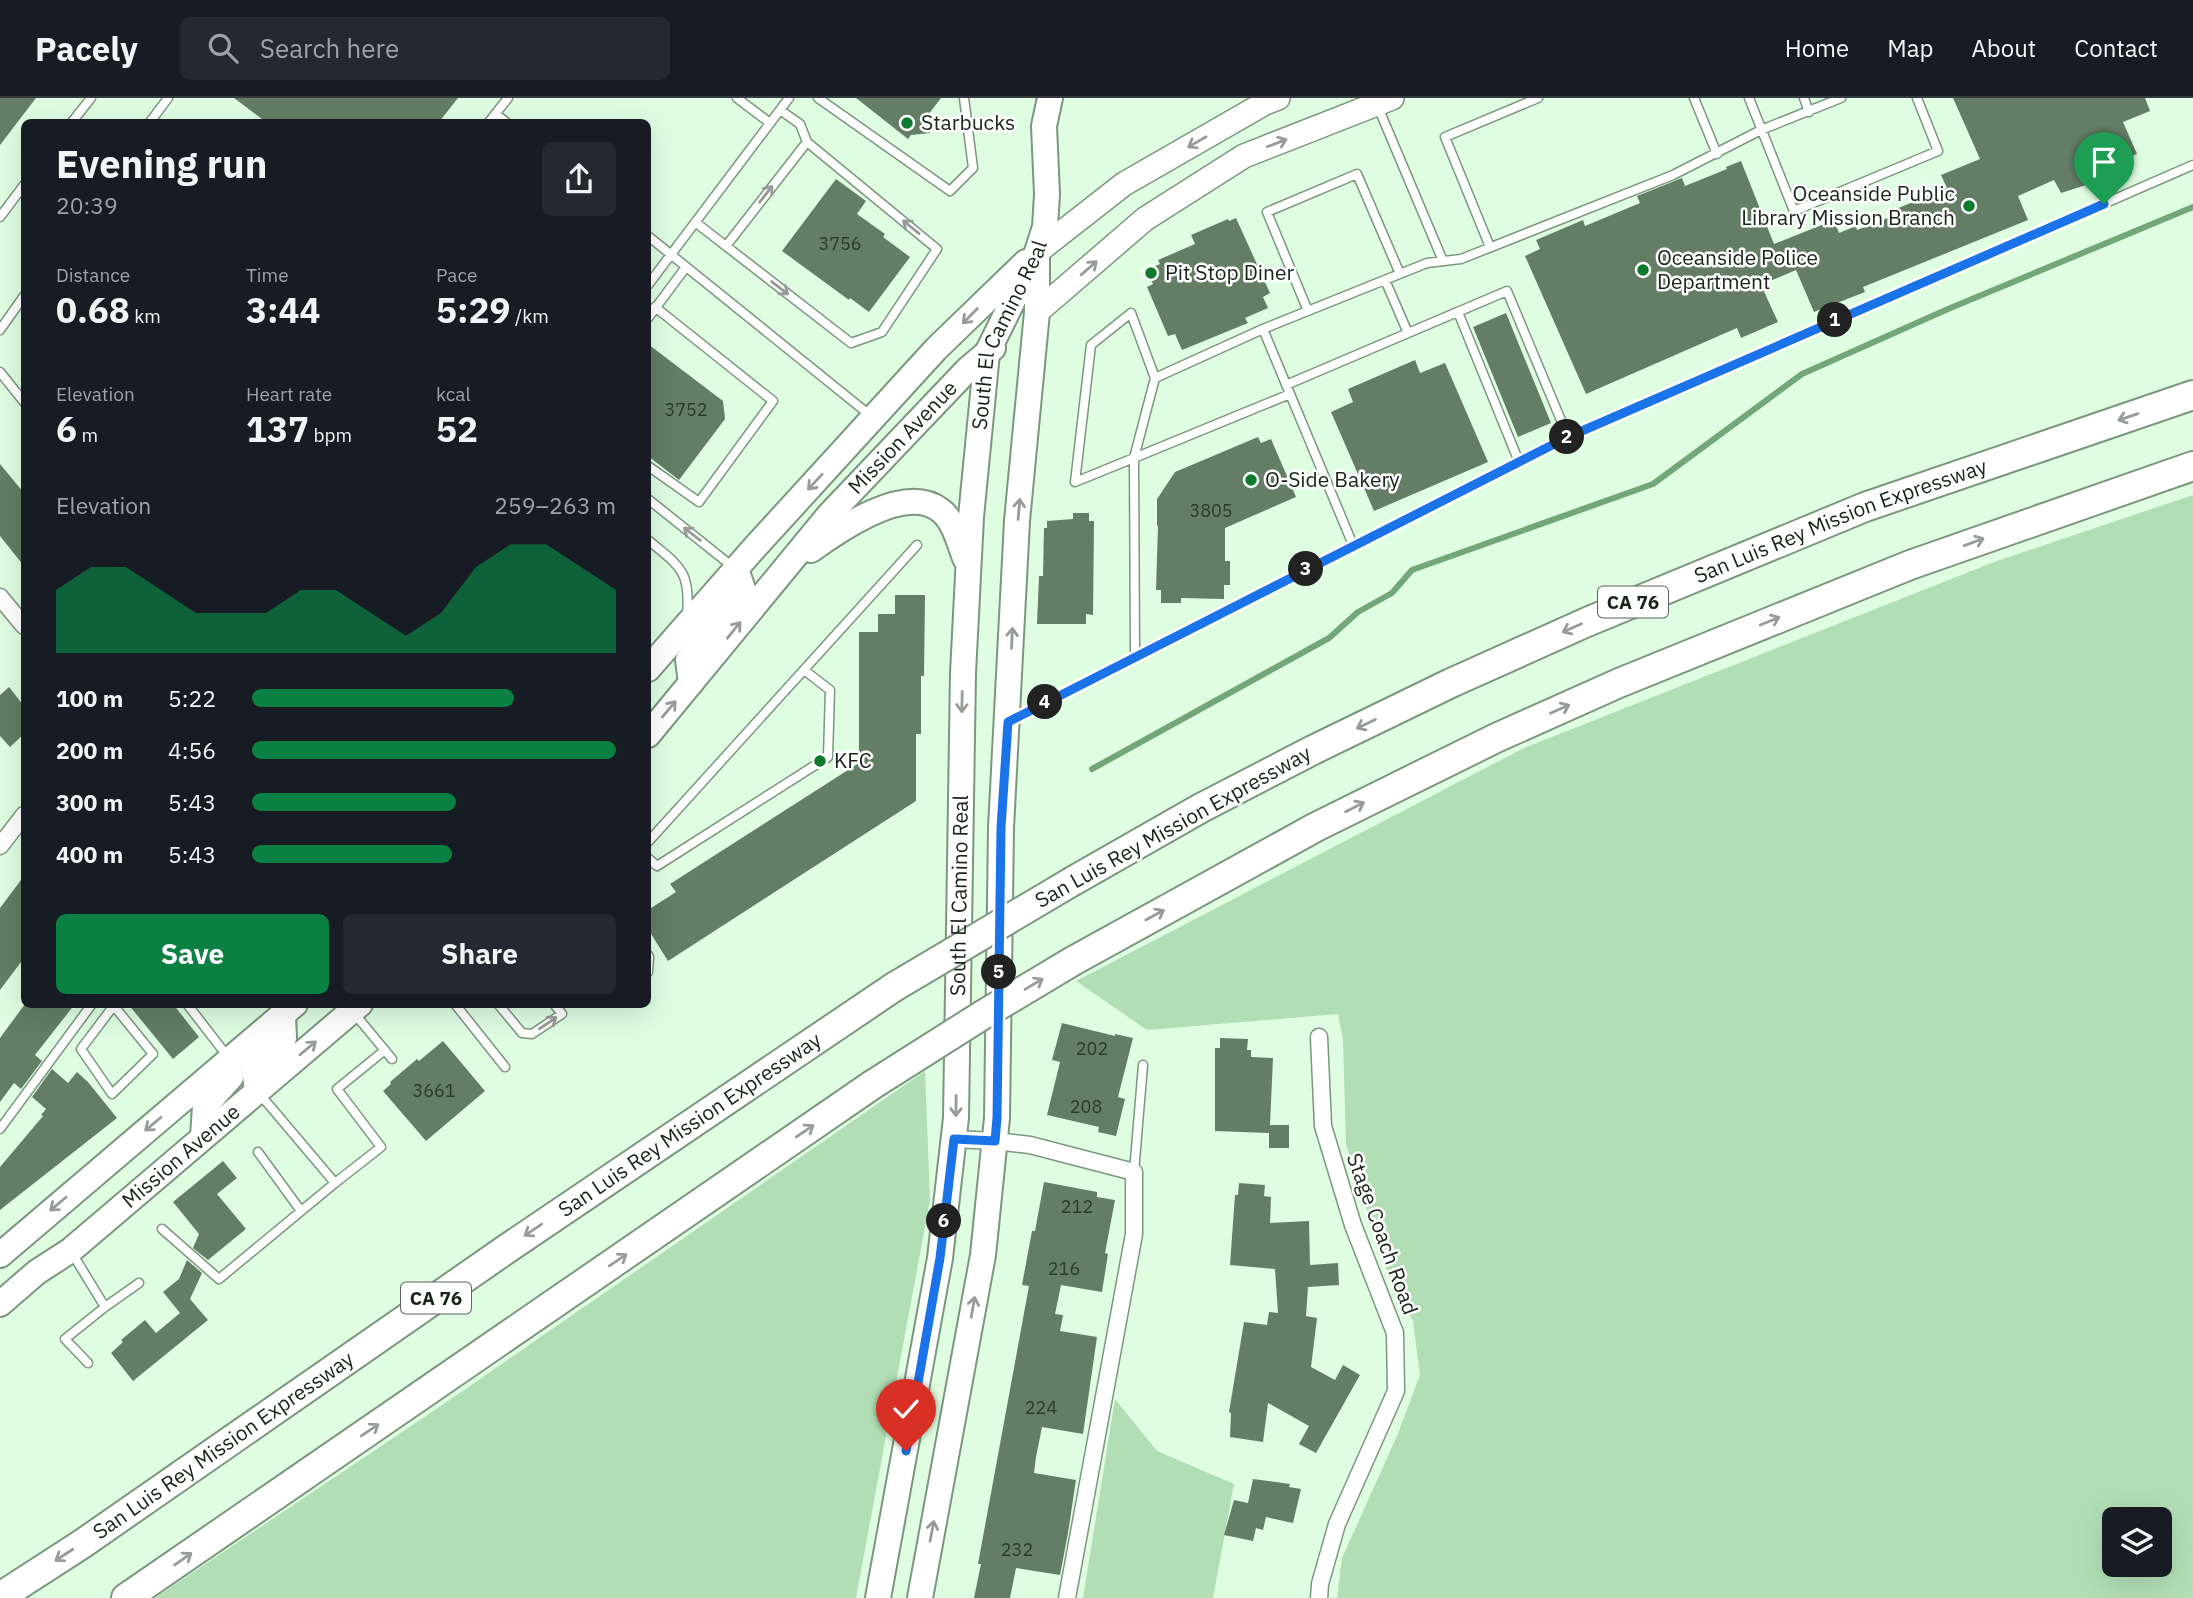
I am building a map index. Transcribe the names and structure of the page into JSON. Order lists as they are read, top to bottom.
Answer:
{
  "streets": {
    "highway": ["San Luis Rey Mission Expressway", "CA 76"],
    "main road": ["South El Camino Real", "Mission Avenue"],
    "street": ["Stage Coach Road"]
  },
  "crossings": [
    ["South El Camino Real", "Mission Avenue"]
  ],
  "places": [
    "Starbucks",
    "Oceanside Public Library Mission Branch",
    "Oceanside Police Department",
    "Pit Stop Diner",
    "O-Side Bakery",
    "KFC"
  ],
  "house_numbers": [
    "3756",
    "3752",
    "3805",
    "202",
    "3661",
    "208",
    "212",
    "216",
    "224",
    "232"
  ],
  "page": {
    "header": "Pacely",
    "search": "Search here",
    "nav": [
      "Home",
      "Map",
      "About",
      "Contact"
    ],
    "heading": ["Evening run", "20:39"],
    "stats": [
      ["Distance", "0.68 km"],
      ["Time", "3:44"],
      ["Pace", "5:29 /km"],
      ["Elevation", "6 m"],
      ["Heart rate", "137 bpm"],
      ["kcal", "52"]
    ],
    "pins": [
      "1",
      "2",
      "3",
      "4",
      "5",
      "6"
    ],
    "chart": ["Elevation", "259–263 m"],
    "list": [
      {
        "name": "100 m",
        "note": "5:22"
      },
      {
        "name": "200 m",
        "note": "4:56"
      },
      {
        "name": "300 m",
        "note": "5:43"
      },
      {
        "name": "400 m",
        "note": "5:43"
      }
    ],
    "buttons": ["Save", "Share"]
  }
}
